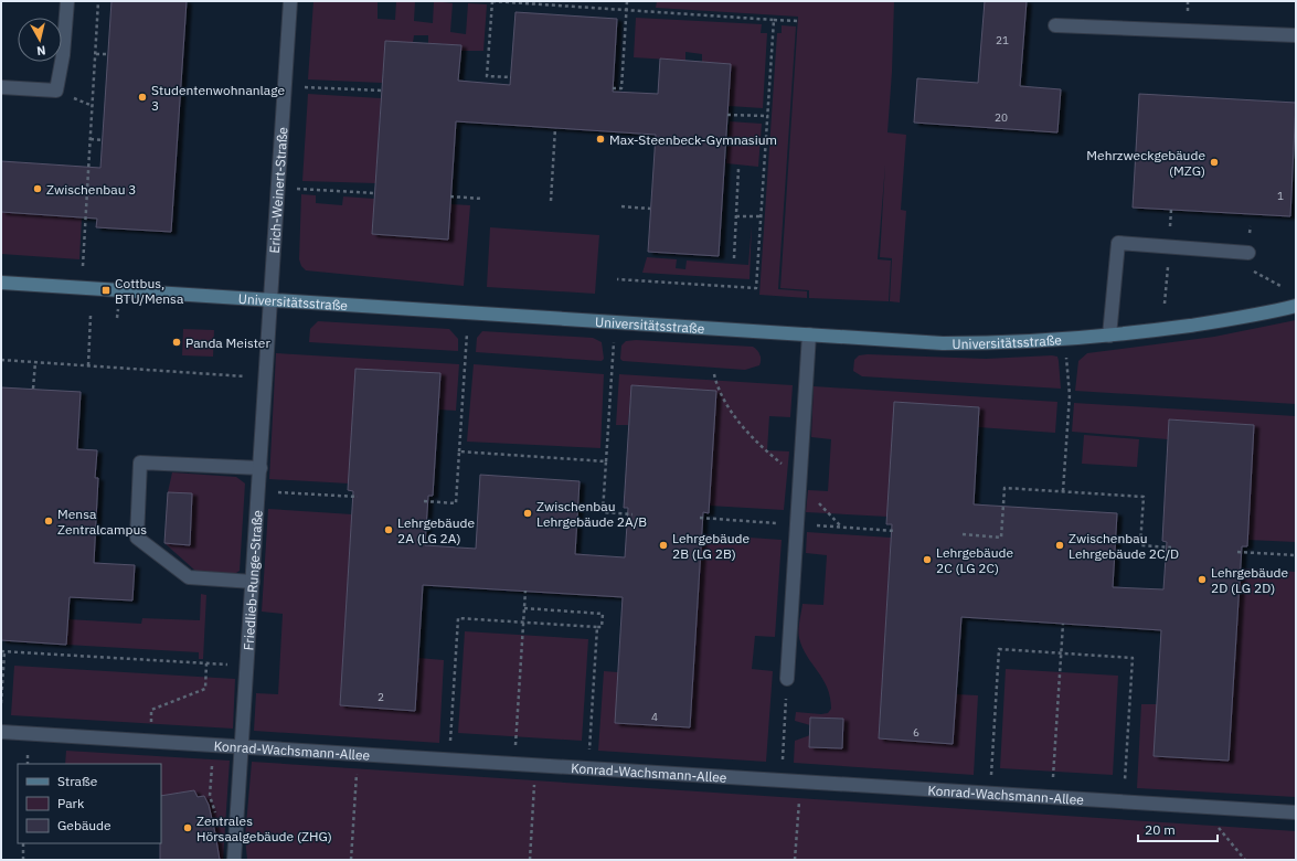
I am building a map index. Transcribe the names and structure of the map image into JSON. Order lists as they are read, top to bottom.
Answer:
{
  "streets": {
    "street": [
      "Erich-Weinert-Straße",
      "Universitätsstraße",
      "Friedlieb-Runge-Straße",
      "Konrad-Wachsmann-Allee"
    ]
  },
  "crossings": [
    ["Erich-Weinert-Straße", "Universitätsstraße"],
    ["Erich-Weinert-Straße", "Friedlieb-Runge-Straße"],
    ["Universitätsstraße", "Friedlieb-Runge-Straße"],
    ["Friedlieb-Runge-Straße", "Konrad-Wachsmann-Allee"]
  ],
  "places": {
    "other": [
      "Studentenwohnanlage 3",
      "Max-Steenbeck-Gymnasium",
      "Mehrzweckgebäude (MZG)",
      "Zwischenbau 3",
      "Panda Meister",
      "Zwischenbau Lehrgebäude 2A/B",
      "Mensa Zentralcampus",
      "Lehrgebäude 2A (LG 2A)",
      "Lehrgebäude 2B (LG 2B)",
      "Zwischenbau Lehrgebäude 2C/D",
      "Lehrgebäude 2C (LG 2C)",
      "Lehrgebäude 2D (LG 2D)",
      "Zentrales Hörsaalgebäude (ZHG)"
    ],
    "transit": ["Cottbus, BTU/Mensa"]
  },
  "house_numbers": [
    "21",
    "20",
    "1",
    "2",
    "4",
    "6"
  ],
  "legend": ["Straße", "Park", "Gebäude"],
  "scale_bar": "20 m",
  "north": "bottom"
}
